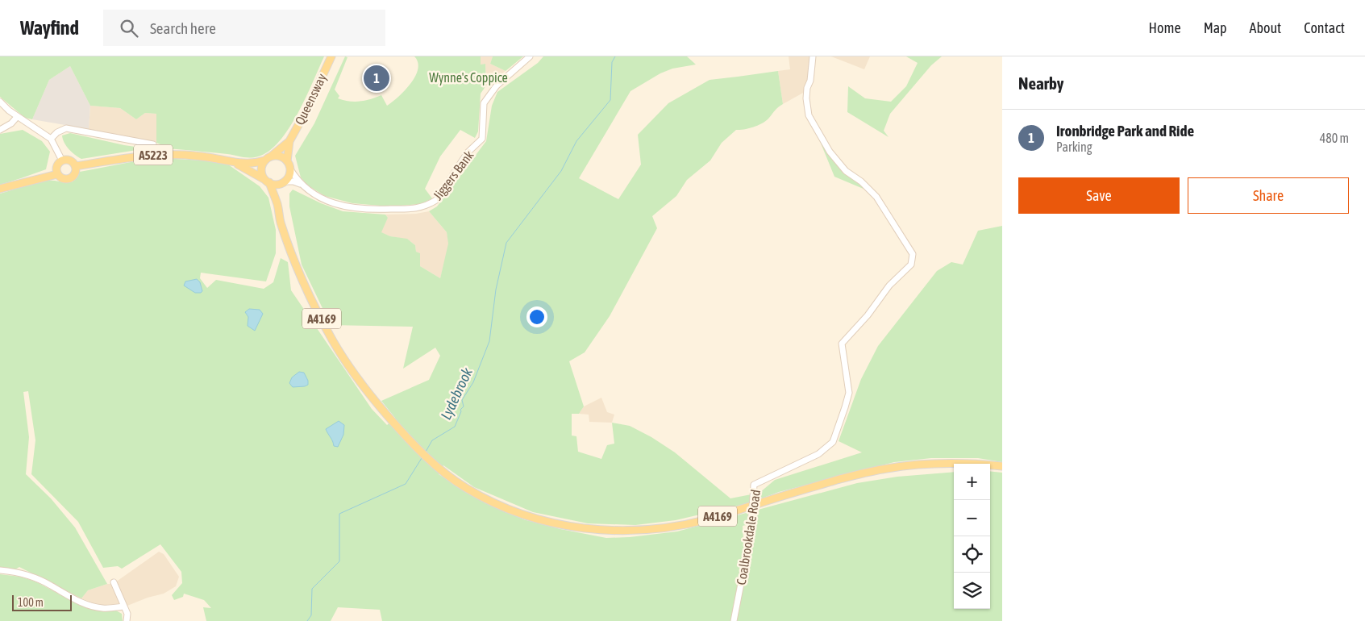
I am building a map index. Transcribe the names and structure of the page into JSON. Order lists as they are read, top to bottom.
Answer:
{
  "streets": {
    "main road": ["Queensway", "A5223", "A4169"],
    "street": ["Jiggers Bank", "Coalbrookdale Road"]
  },
  "crossings": [
    ["Queensway", "A5223"],
    ["Queensway", "Jiggers Bank"],
    ["Queensway", "A4169"],
    ["A5223", "Jiggers Bank"],
    ["A5223", "A4169"],
    ["Jiggers Bank", "A4169"]
  ],
  "water": ["Lydebrook"],
  "parks": ["Wynne's Coppice"],
  "scale_bar": "100 m",
  "page": {
    "header": "Wayfind",
    "search": "Search here",
    "nav": [
      "Home",
      "Map",
      "About",
      "Contact"
    ],
    "heading": "Nearby",
    "pins": "1",
    "list": [
      {
        "mark": "1",
        "name": "Ironbridge Park and Ride",
        "note": "Parking",
        "value": "480 m"
      }
    ],
    "buttons": ["Save", "Share"],
    "map_buttons": ["+", "−"],
    "scale": "100 m"
  }
}
